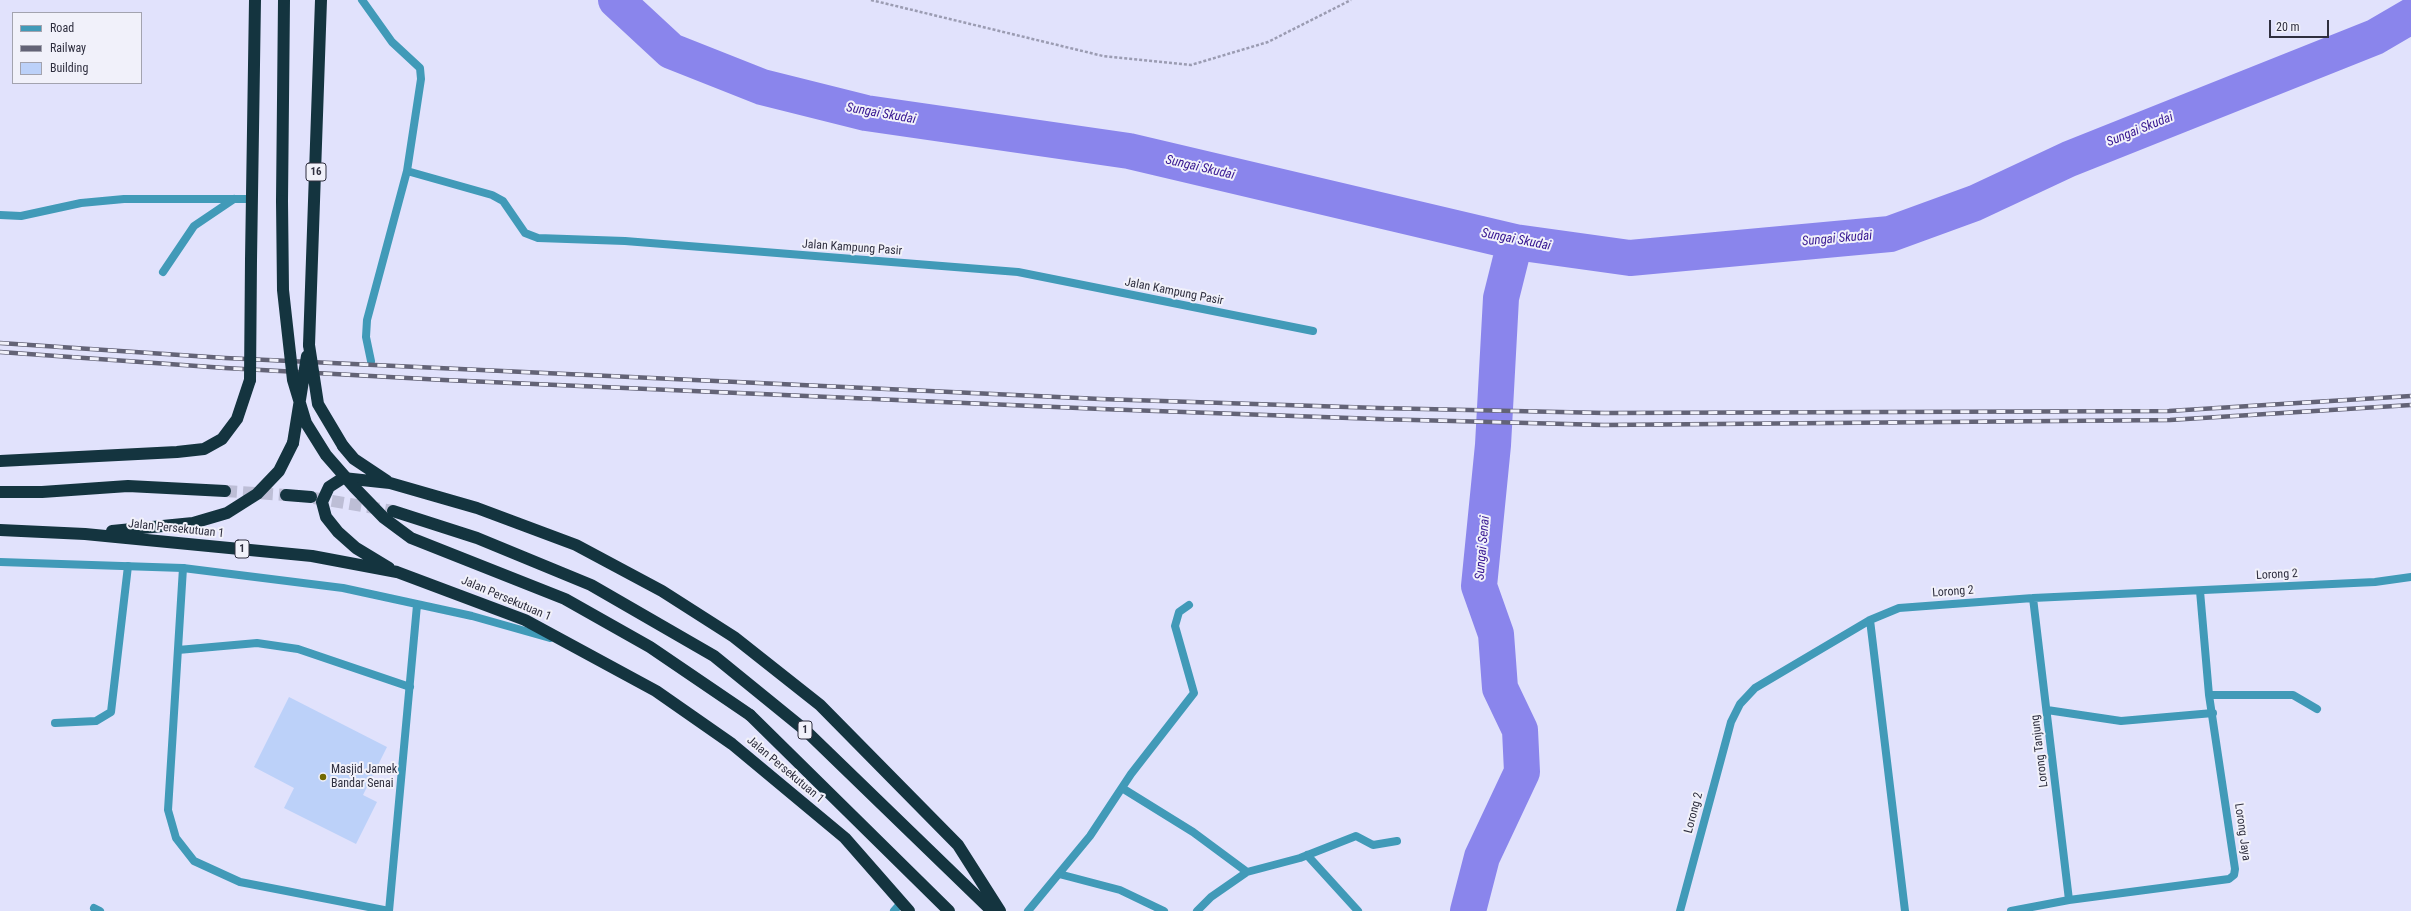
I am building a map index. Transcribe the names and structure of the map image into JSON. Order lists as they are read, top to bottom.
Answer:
{
  "streets": {
    "highway": ["16", "Jalan Persekutuan 1", "1"],
    "street": [
      "Jalan Kampung Pasir",
      "Lorong 2",
      "Lorong Tanjung",
      "Lorong Jaya"
    ]
  },
  "crossings": [
    ["Lorong 2", "Lorong Tanjung"],
    ["Lorong 2", "Lorong Jaya"],
    ["Lorong Tanjung", "Lorong Jaya"]
  ],
  "water": ["Sungai Skudai", "Sungai Senai"],
  "places": ["Masjid Jamek Bandar Senai"],
  "legend": ["Road", "Railway", "Building"],
  "scale_bar": "20 m"
}
